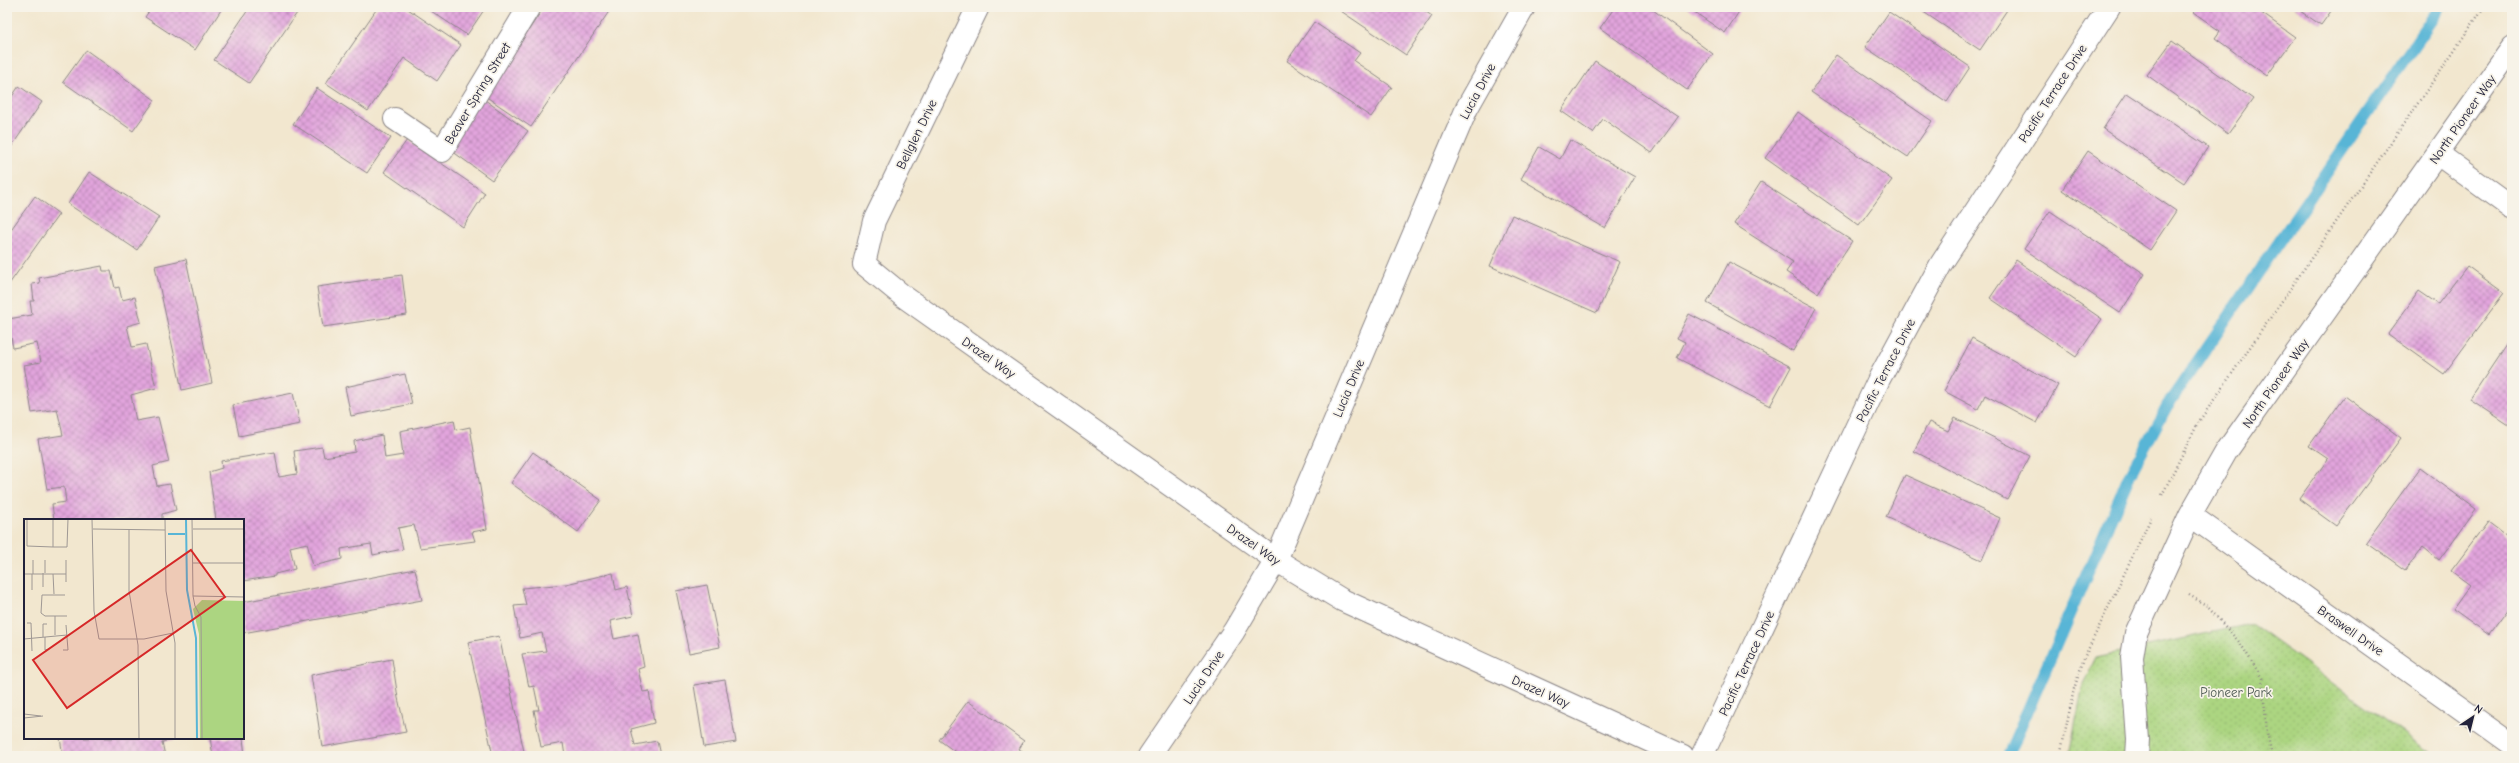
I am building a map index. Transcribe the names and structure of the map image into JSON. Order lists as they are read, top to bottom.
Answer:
{
  "streets": {
    "street": [
      "Lucia Drive",
      "Beaver Spring Street",
      "Pacific Terrace Drive",
      "North Pioneer Way",
      "Bellglen Drive",
      "Drazel Way",
      "Braswell Drive"
    ]
  },
  "crossings": [
    ["Lucia Drive", "Drazel Way"],
    ["North Pioneer Way", "Braswell Drive"],
    ["Bellglen Drive", "Drazel Way"]
  ],
  "parks": ["Pioneer Park"],
  "north": "top right"
}
